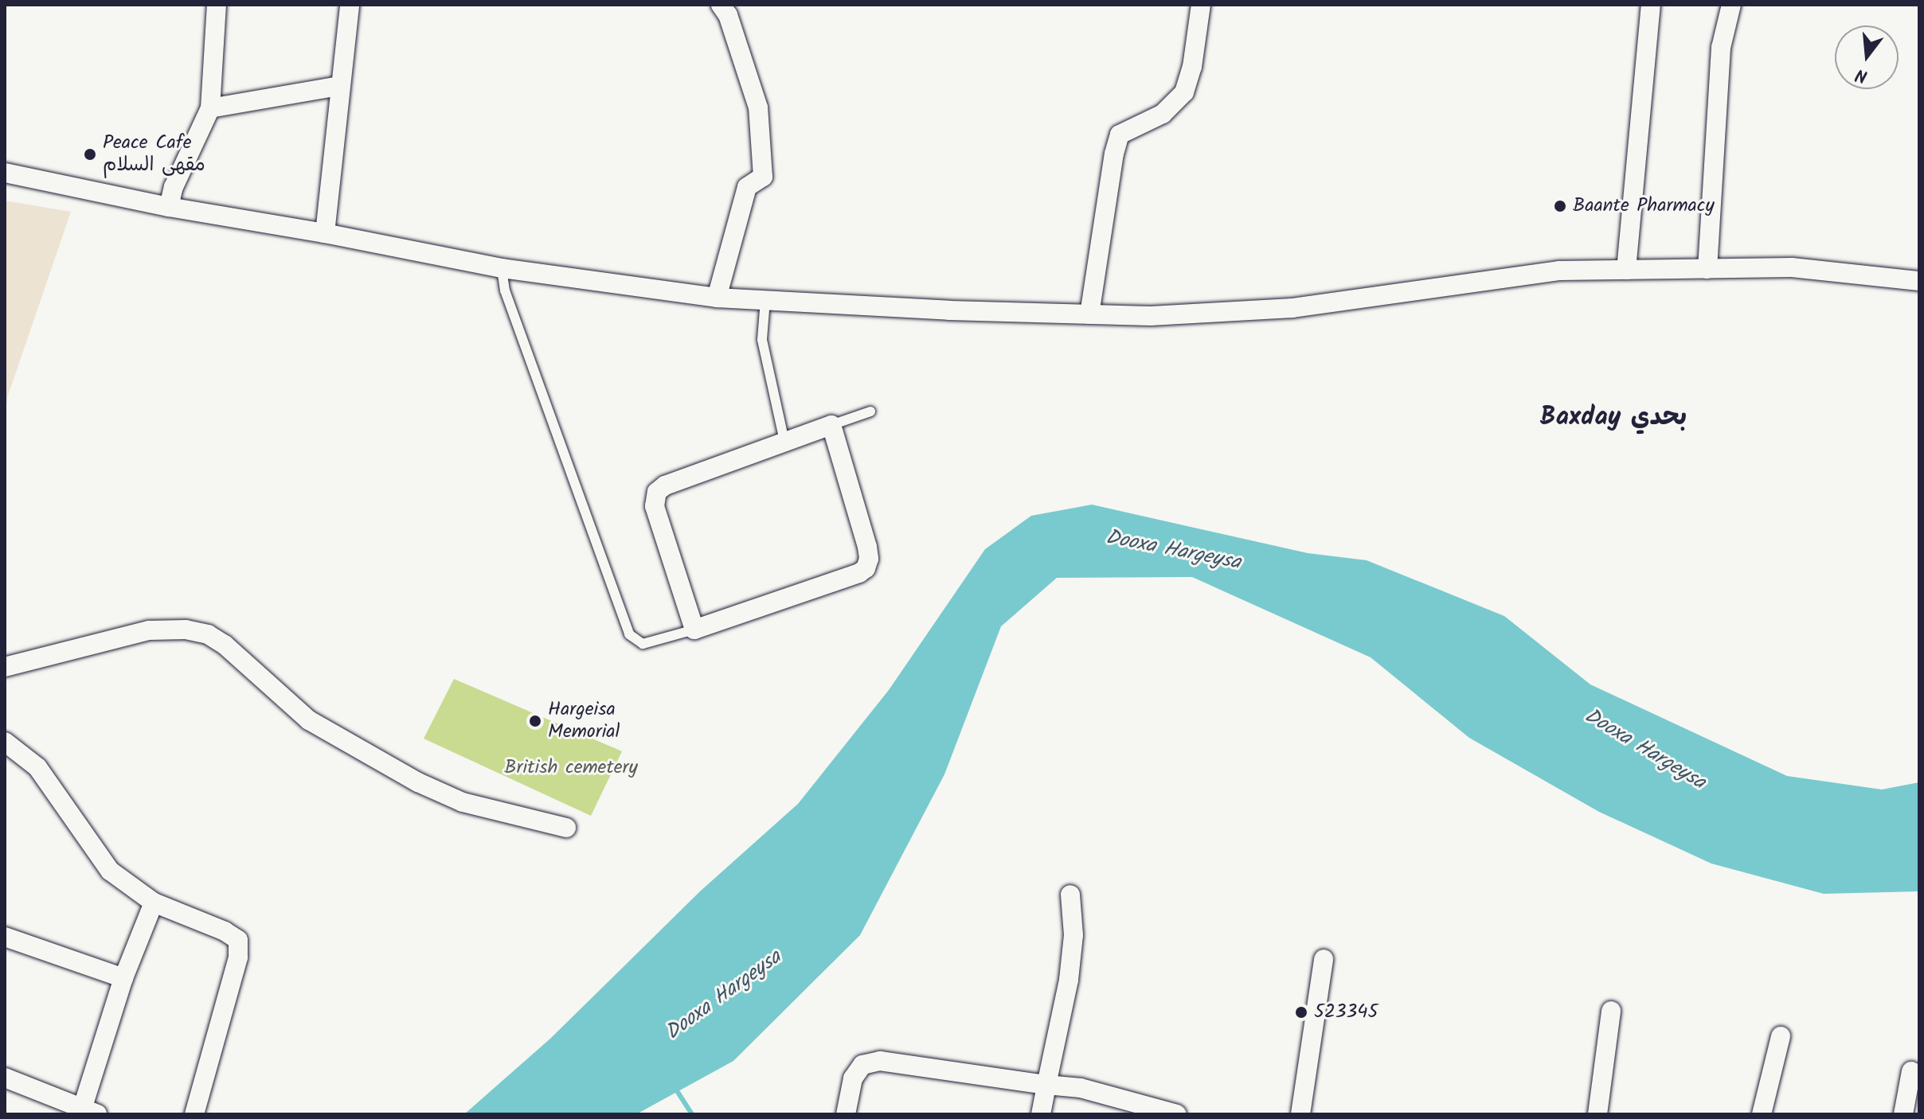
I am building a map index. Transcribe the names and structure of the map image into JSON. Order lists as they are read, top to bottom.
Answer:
{
  "districts": ["Baxday بحدي"],
  "water": ["Dooxa Hargeysa"],
  "parks": ["British cemetery"],
  "places": [
    "Peace Cafe مقهى السلام",
    "Baante Pharmacy",
    "Hargeisa Memorial",
    "523345"
  ],
  "north": "bottom"
}
